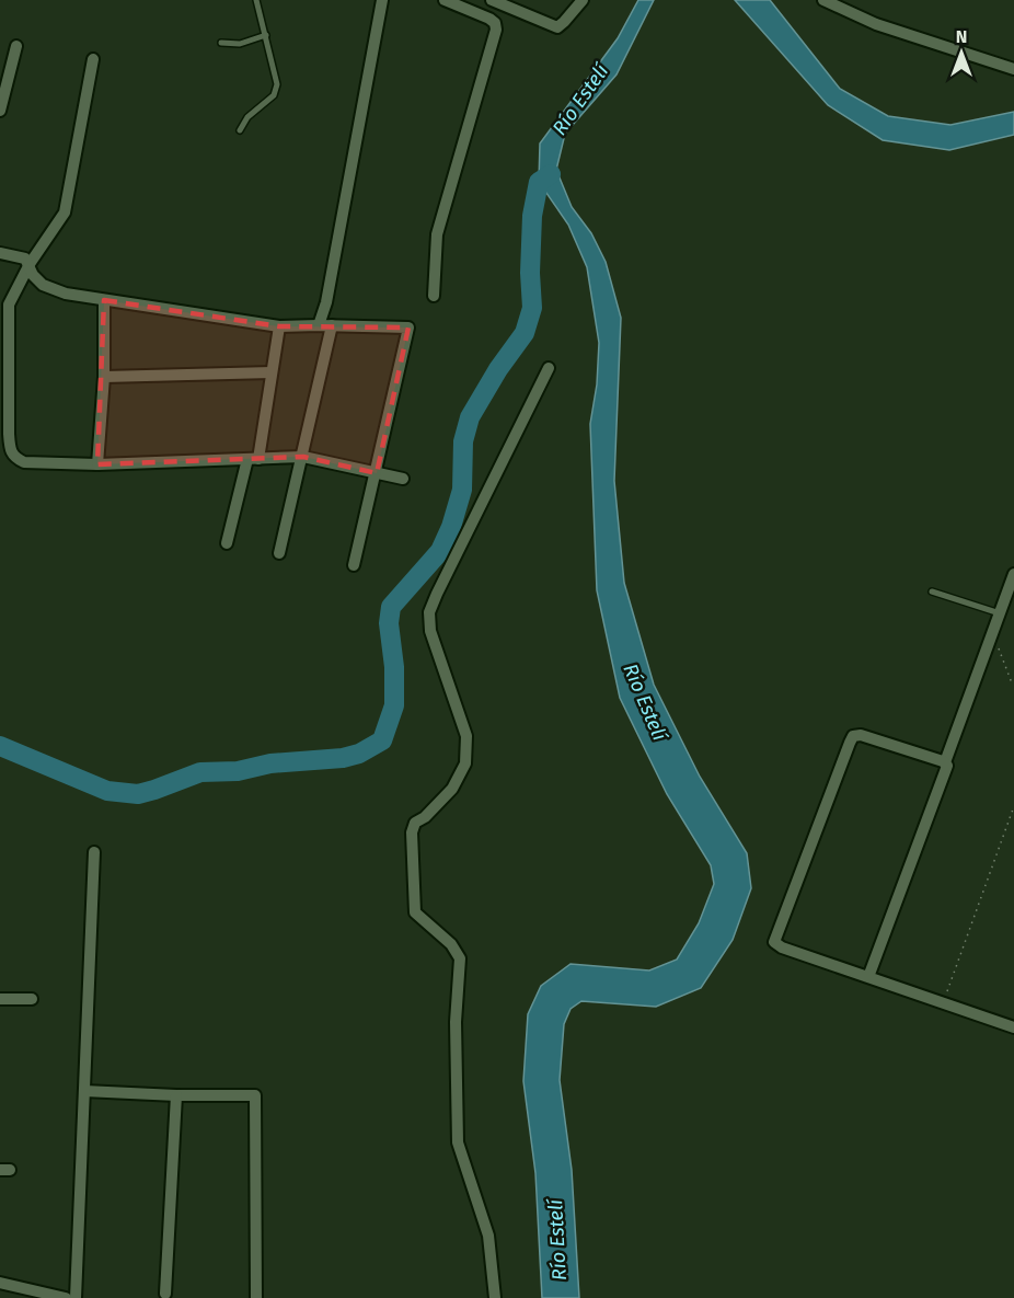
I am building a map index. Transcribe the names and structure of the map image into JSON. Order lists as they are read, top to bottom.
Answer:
{
  "water": ["Río Estelí"],
  "north": "top"
}
